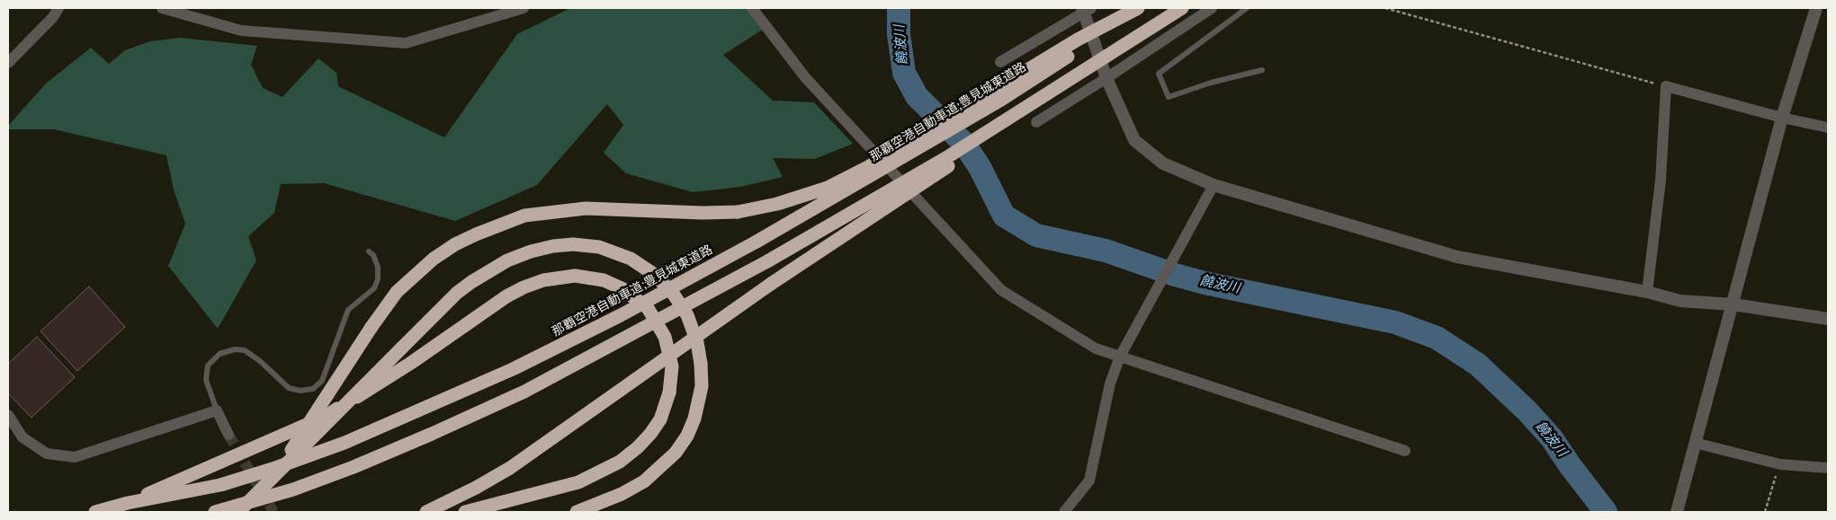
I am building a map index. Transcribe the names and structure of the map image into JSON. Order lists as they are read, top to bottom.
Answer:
{
  "streets": {
    "highway": ["那覇空港自動車道;豊見城東道路"]
  },
  "water": ["饒波川"]
}
